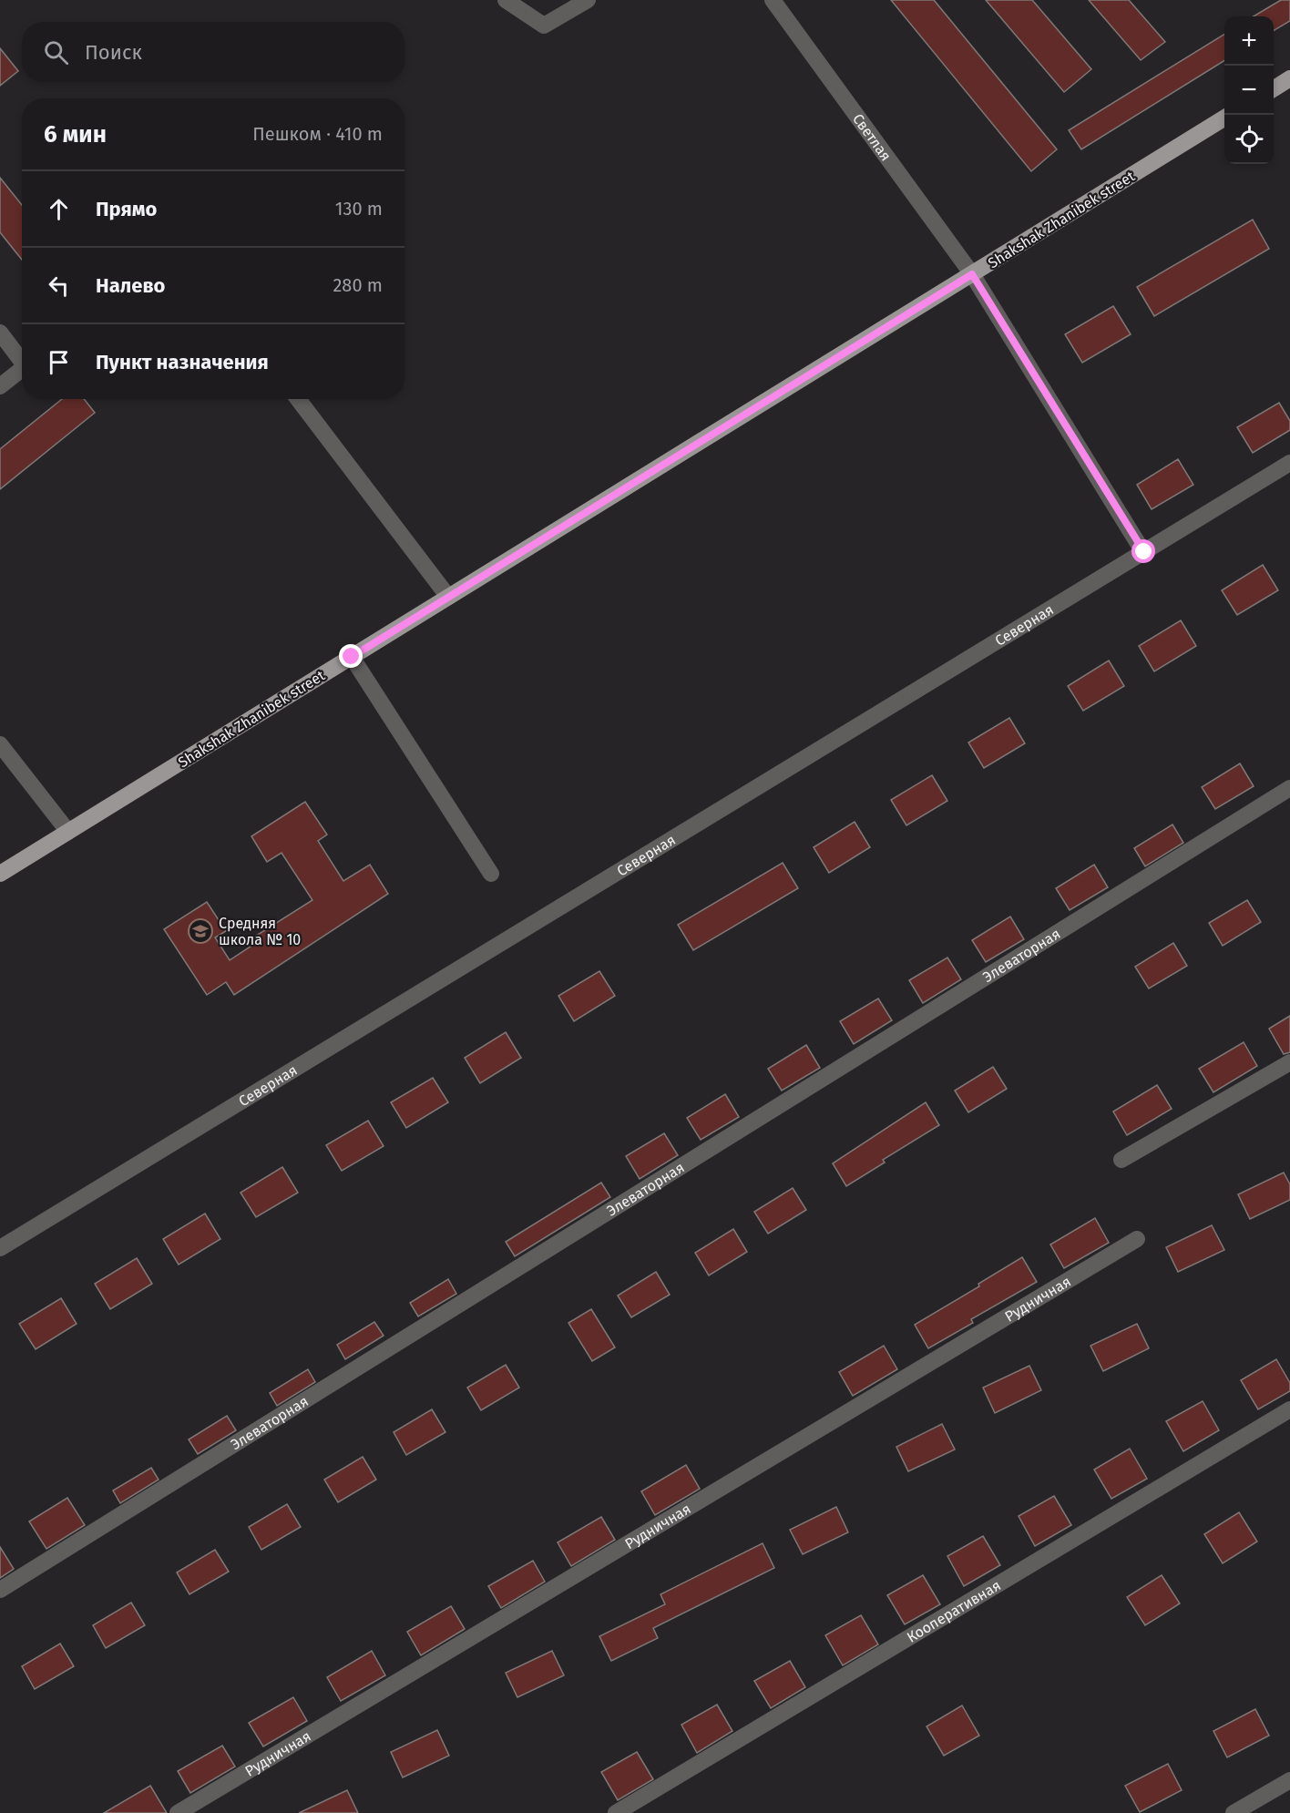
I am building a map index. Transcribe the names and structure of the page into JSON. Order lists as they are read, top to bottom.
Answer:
{
  "streets": {
    "main road": ["Shakshak Zhanibek street"],
    "street": [
      "Светлая",
      "Северная",
      "Элеваторная",
      "Рудничная",
      "Кооперативная"
    ]
  },
  "crossings": [
    ["Светлая", "Shakshak Zhanibek street"],
    ["Светлая", "Северная"]
  ],
  "places": {
    "school or university": ["Средняя школа № 10"]
  },
  "page": {
    "map_buttons": ["+", "−"],
    "search": "Поиск",
    "heading": ["6 мин", "Пешком · 410 m"],
    "list": [
      ["Прямо", "130 m"],
      ["Налево", "280 m"],
      "Пункт назначения"
    ]
  }
}
